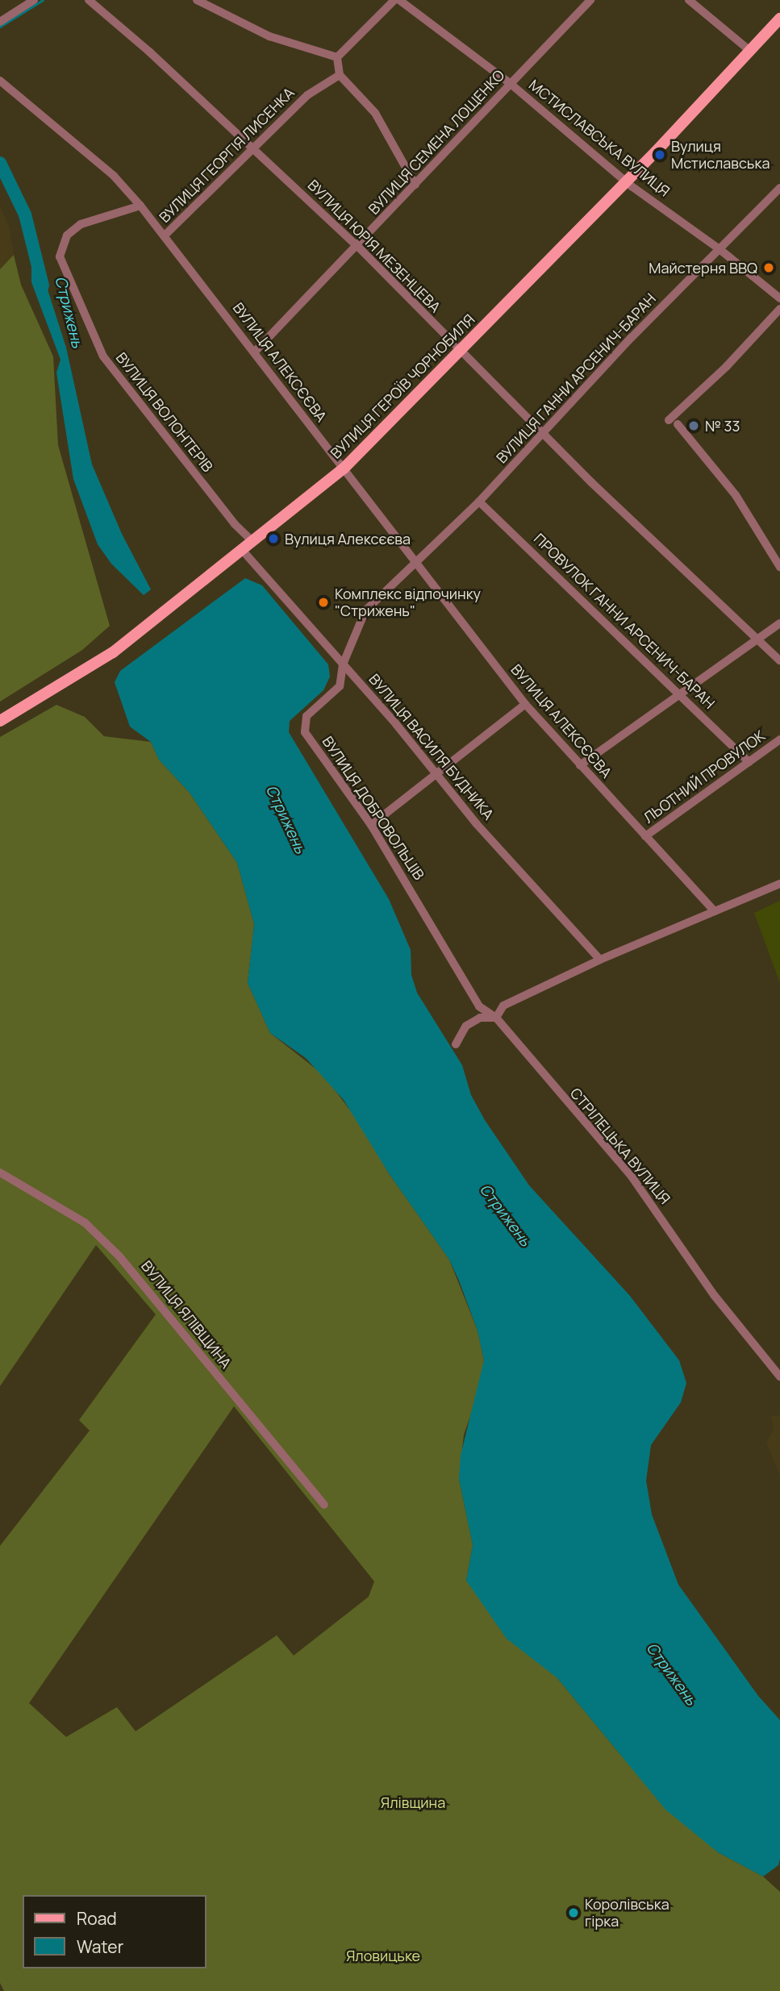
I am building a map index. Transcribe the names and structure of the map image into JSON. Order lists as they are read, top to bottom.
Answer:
{
  "streets": {
    "main road": ["ВУЛИЦЯ ГЕРОЇВ ЧОРНОБИЛЯ"],
    "street": [
      "МСТИСЛАВСЬКА ВУЛИЦЯ",
      "ВУЛИЦЯ СЕМЕНА ЛОЩЕНКО",
      "ВУЛИЦЯ ГЕОРГІЯ ЛИСЕНКА",
      "ВУЛИЦЯ ЮРІЯ МЕЗЕНЦЕВА",
      "ВУЛИЦЯ АЛЕКСЄЄВА",
      "ВУЛИЦЯ ГАННИ АРСЕНИЧ-БАРАН",
      "ВУЛИЦЯ ВОЛОНТЕРІВ",
      "ПРОВУЛОК ГАННИ АРСЕНИЧ-БАРАН",
      "ВУЛИЦЯ ВАСИЛЯ БУДНИКА",
      "ЛЬОТНИЙ ПРОВУЛОК",
      "ВУЛИЦЯ ДОБРОВОЛЬЦІВ",
      "СТРІЛЕЦЬКА ВУЛИЦЯ",
      "ВУЛИЦЯ ЯЛІВЩИНА"
    ]
  },
  "crossings": [
    ["МСТИСЛАВСЬКА ВУЛИЦЯ", "ВУЛИЦЯ СЕМЕНА ЛОЩЕНКО"],
    ["МСТИСЛАВСЬКА ВУЛИЦЯ", "ВУЛИЦЯ ГАННИ АРСЕНИЧ-БАРАН"],
    ["МСТИСЛАВСЬКА ВУЛИЦЯ", "ВУЛИЦЯ ГЕРОЇВ ЧОРНОБИЛЯ"],
    ["ВУЛИЦЯ СЕМЕНА ЛОЩЕНКО", "ВУЛИЦЯ ЮРІЯ МЕЗЕНЦЕВА"],
    ["ВУЛИЦЯ СЕМЕНА ЛОЩЕНКО", "ВУЛИЦЯ АЛЕКСЄЄВА"],
    ["ВУЛИЦЯ ГЕОРГІЯ ЛИСЕНКА", "ВУЛИЦЯ ЮРІЯ МЕЗЕНЦЕВА"],
    ["ВУЛИЦЯ ГЕОРГІЯ ЛИСЕНКА", "ВУЛИЦЯ АЛЕКСЄЄВА"],
    ["ВУЛИЦЯ ЮРІЯ МЕЗЕНЦЕВА", "ВУЛИЦЯ ГАННИ АРСЕНИЧ-БАРАН"],
    ["ВУЛИЦЯ ЮРІЯ МЕЗЕНЦЕВА", "ВУЛИЦЯ ГЕРОЇВ ЧОРНОБИЛЯ"],
    ["ВУЛИЦЯ АЛЕКСЄЄВА", "ВУЛИЦЯ ГАННИ АРСЕНИЧ-БАРАН"],
    ["ВУЛИЦЯ АЛЕКСЄЄВА", "ВУЛИЦЯ ГЕРОЇВ ЧОРНОБИЛЯ"],
    ["ВУЛИЦЯ АЛЕКСЄЄВА", "ВУЛИЦЯ ВОЛОНТЕРІВ"],
    ["ВУЛИЦЯ АЛЕКСЄЄВА", "ЛЬОТНИЙ ПРОВУЛОК"],
    ["ВУЛИЦЯ АЛЕКСЄЄВА", "ВУЛИЦЯ ДОБРОВОЛЬЦІВ"],
    ["ВУЛИЦЯ ГАННИ АРСЕНИЧ-БАРАН", "ПРОВУЛОК ГАННИ АРСЕНИЧ-БАРАН"],
    ["ВУЛИЦЯ ГАННИ АРСЕНИЧ-БАРАН", "ВУЛИЦЯ ДОБРОВОЛЬЦІВ"],
    ["ВУЛИЦЯ ГЕРОЇВ ЧОРНОБИЛЯ", "ВУЛИЦЯ ВОЛОНТЕРІВ"],
    ["ВУЛИЦЯ ГЕРОЇВ ЧОРНОБИЛЯ", "ВУЛИЦЯ ВАСИЛЯ БУДНИКА"],
    ["ПРОВУЛОК ГАННИ АРСЕНИЧ-БАРАН", "ЛЬОТНИЙ ПРОВУЛОК"],
    ["ВУЛИЦЯ ВАСИЛЯ БУДНИКА", "ВУЛИЦЯ ДОБРОВОЛЬЦІВ"],
    ["ВУЛИЦЯ ДОБРОВОЛЬЦІВ", "СТРІЛЕЦЬКА ВУЛИЦЯ"]
  ],
  "water": ["Стрижень"],
  "parks": ["Ялівщина", "Яловицьке"],
  "places": [
    "Вулиця Мстиславська",
    "Майстерня BBQ",
    "№ 33",
    "Вулиця Алексєєва",
    "Комплекс відпочинку \"Стрижень\"",
    "Королівська гірка"
  ],
  "legend": ["Road", "Water"]
}
